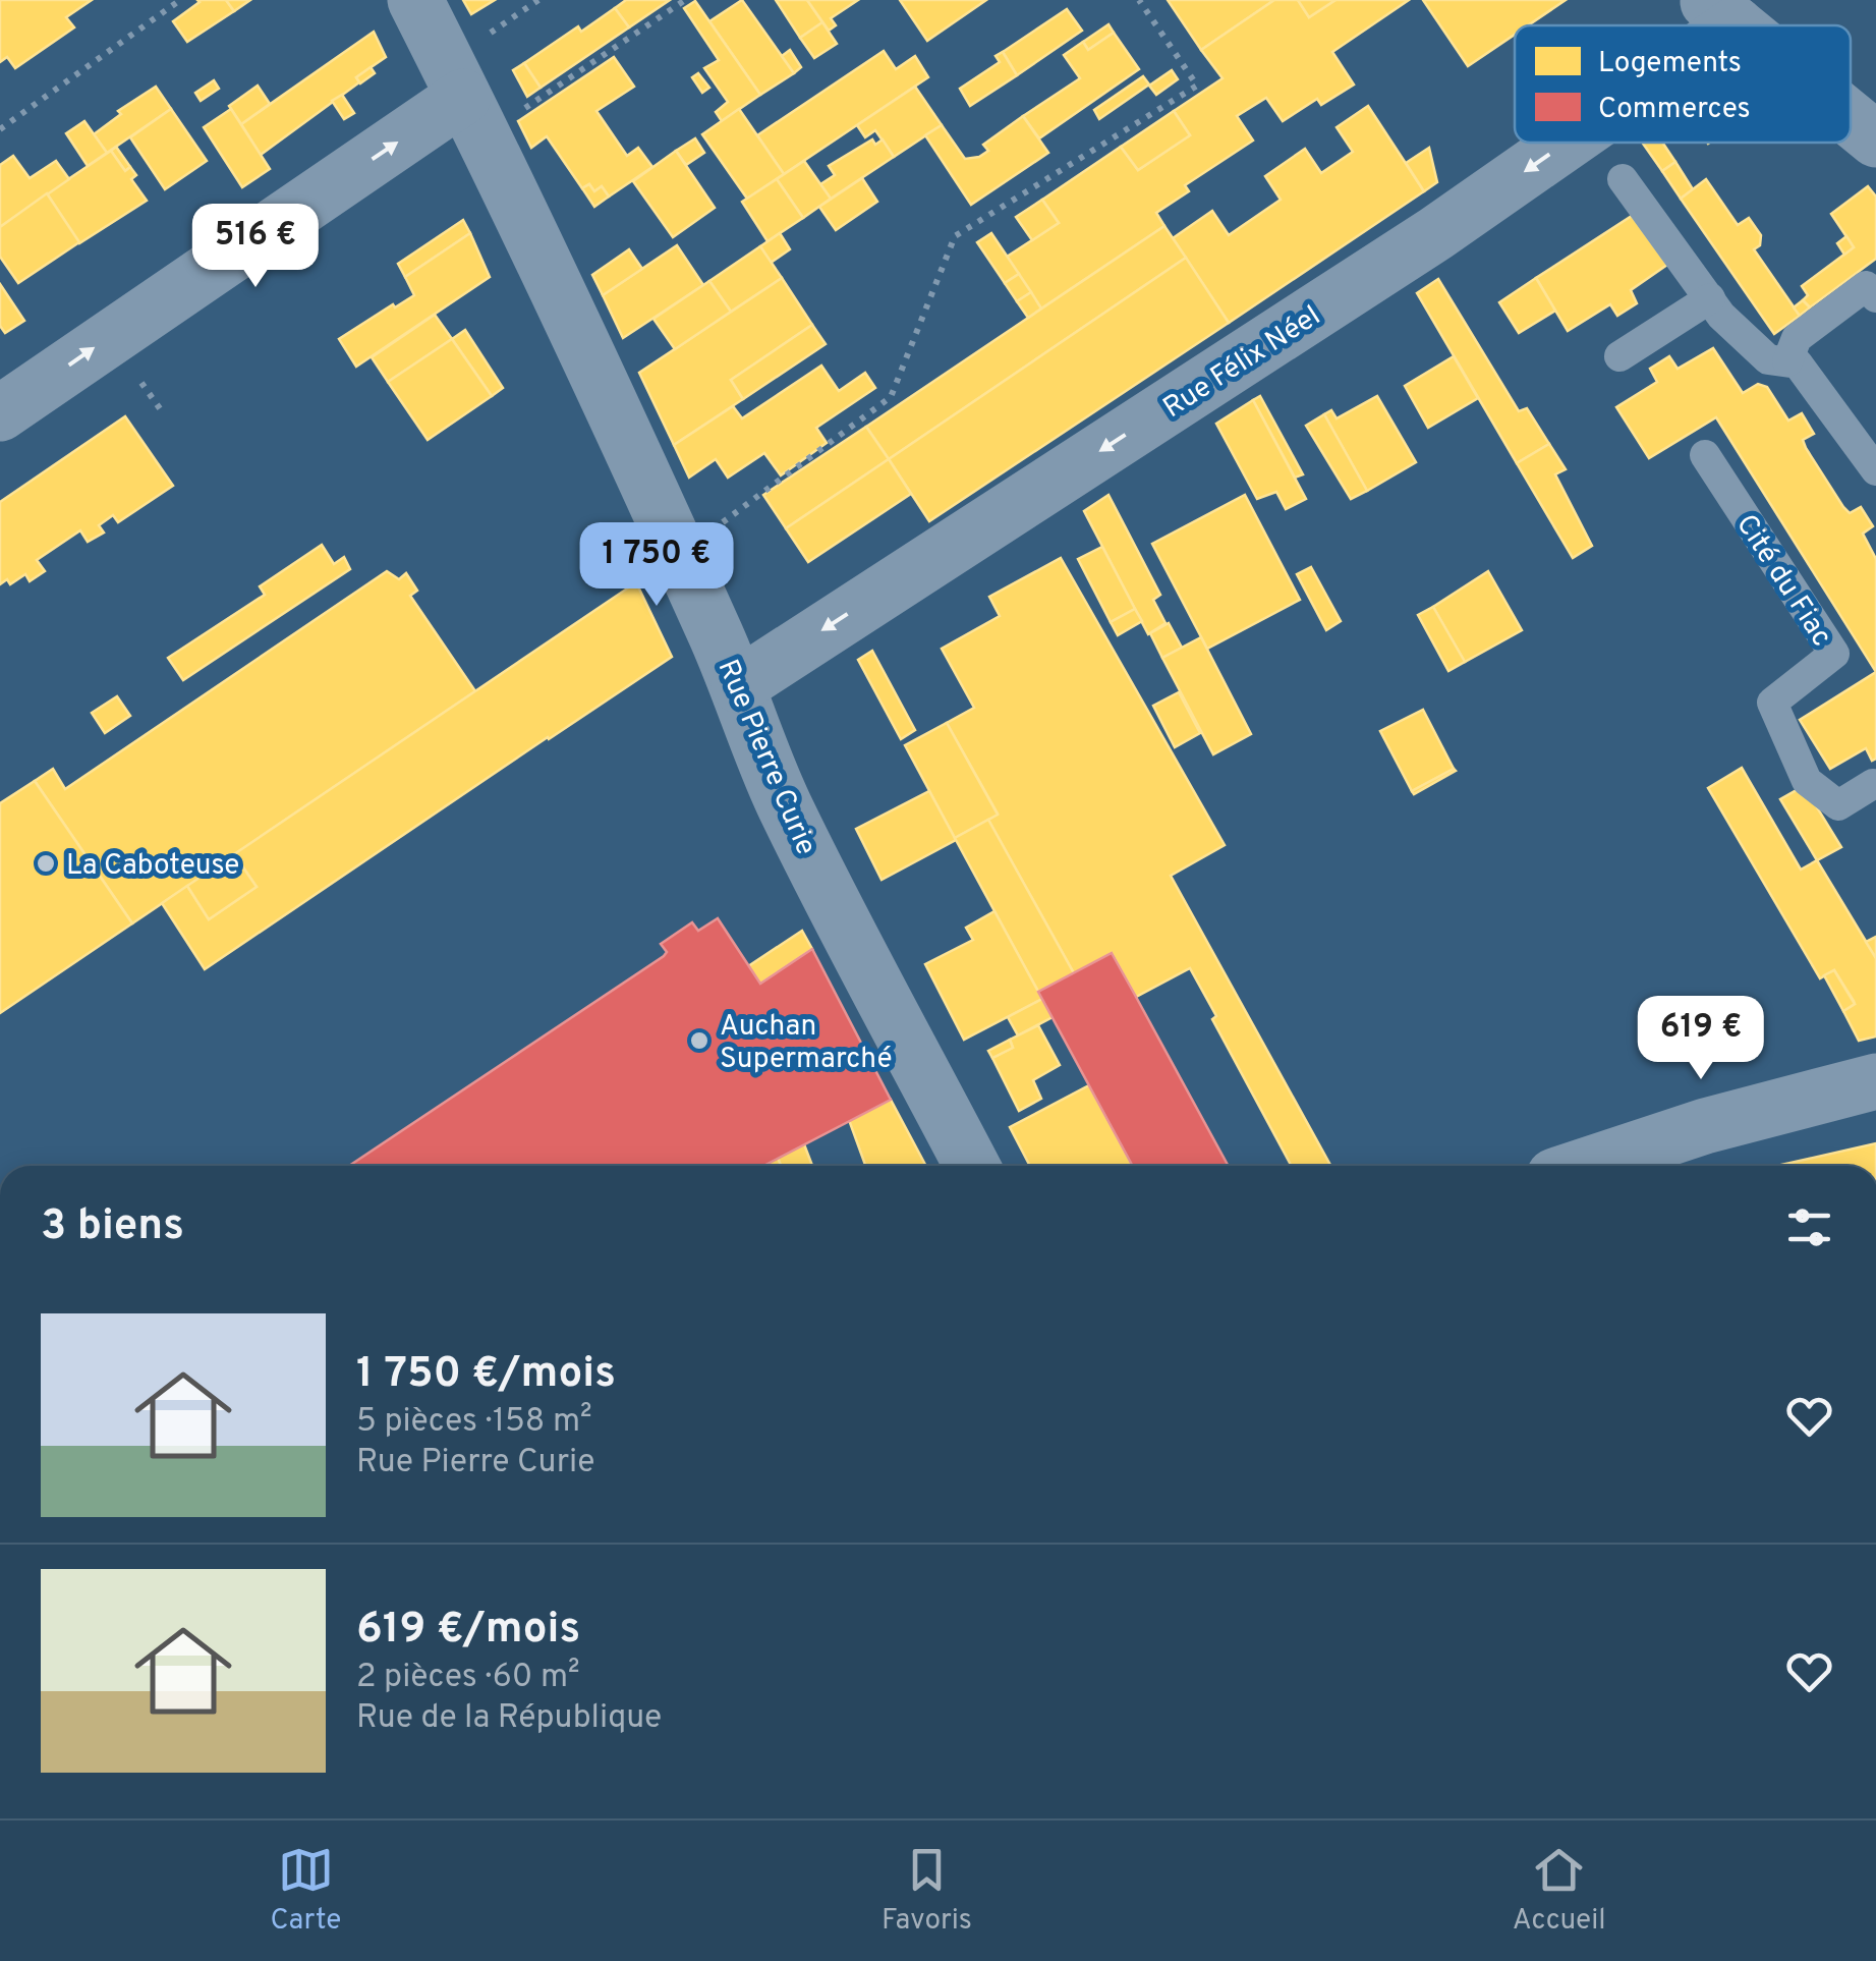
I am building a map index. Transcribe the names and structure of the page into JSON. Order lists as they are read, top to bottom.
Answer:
{
  "streets": {
    "street": ["Rue Félix Néel", "Rue Pierre Curie"],
    "lane": ["Cité du Fiac"]
  },
  "crossings": [
    ["Rue Félix Néel", "Rue Pierre Curie"]
  ],
  "one_way": ["Rue Félix Néel"],
  "places": ["La Caboteuse", "Auchan Supermarché"],
  "legend": ["Logements", "Commerces"],
  "page": {
    "price": ["516 €", "1 750 €", "619 €"],
    "heading": "3 biens",
    "list": [
      {
        "name": "1 750 €/mois",
        "note": "5 pièces · 158 m² · Rue Pierre Curie"
      },
      {
        "name": "619 €/mois",
        "note": "2 pièces · 60 m² · Rue de la République"
      }
    ],
    "tabs": ["Carte", "Favoris", "Accueil"]
  }
}
